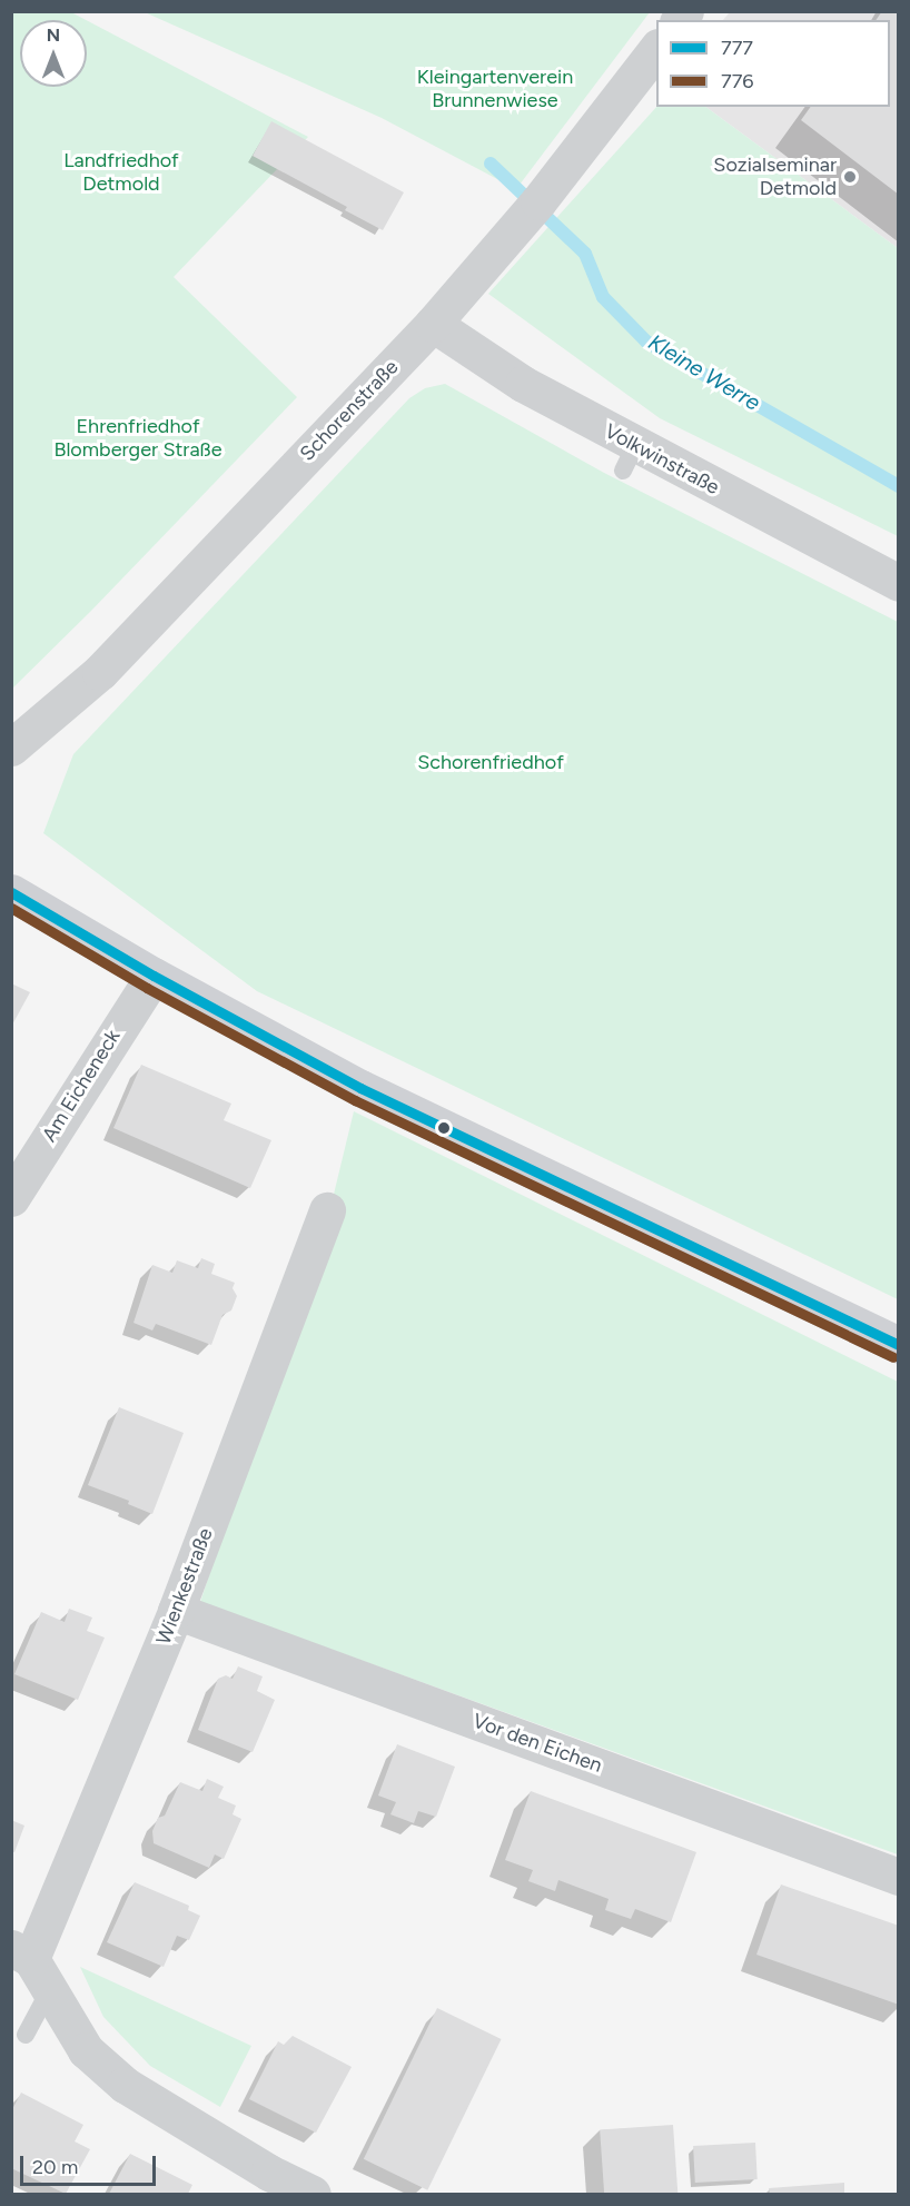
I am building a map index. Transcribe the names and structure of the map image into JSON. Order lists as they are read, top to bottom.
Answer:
{
  "streets": {
    "street": [
      "Schorenstraße",
      "Volkwinstraße",
      "Am Eicheneck",
      "Wienkestraße",
      "Vor den Eichen"
    ]
  },
  "crossings": [
    ["Schorenstraße", "Volkwinstraße"],
    ["Wienkestraße", "Vor den Eichen"]
  ],
  "water": ["Kleine Werre"],
  "parks": [
    "Kleingartenverein Brunnenwiese",
    "Landfriedhof Detmold",
    "Ehrenfriedhof Blomberger Straße",
    "Schorenfriedhof"
  ],
  "places": ["Sozialseminar Detmold"],
  "lines": ["transit line 777", "transit line 776"],
  "legend": ["777", "776"],
  "scale_bar": "20 m",
  "north": "top"
}
